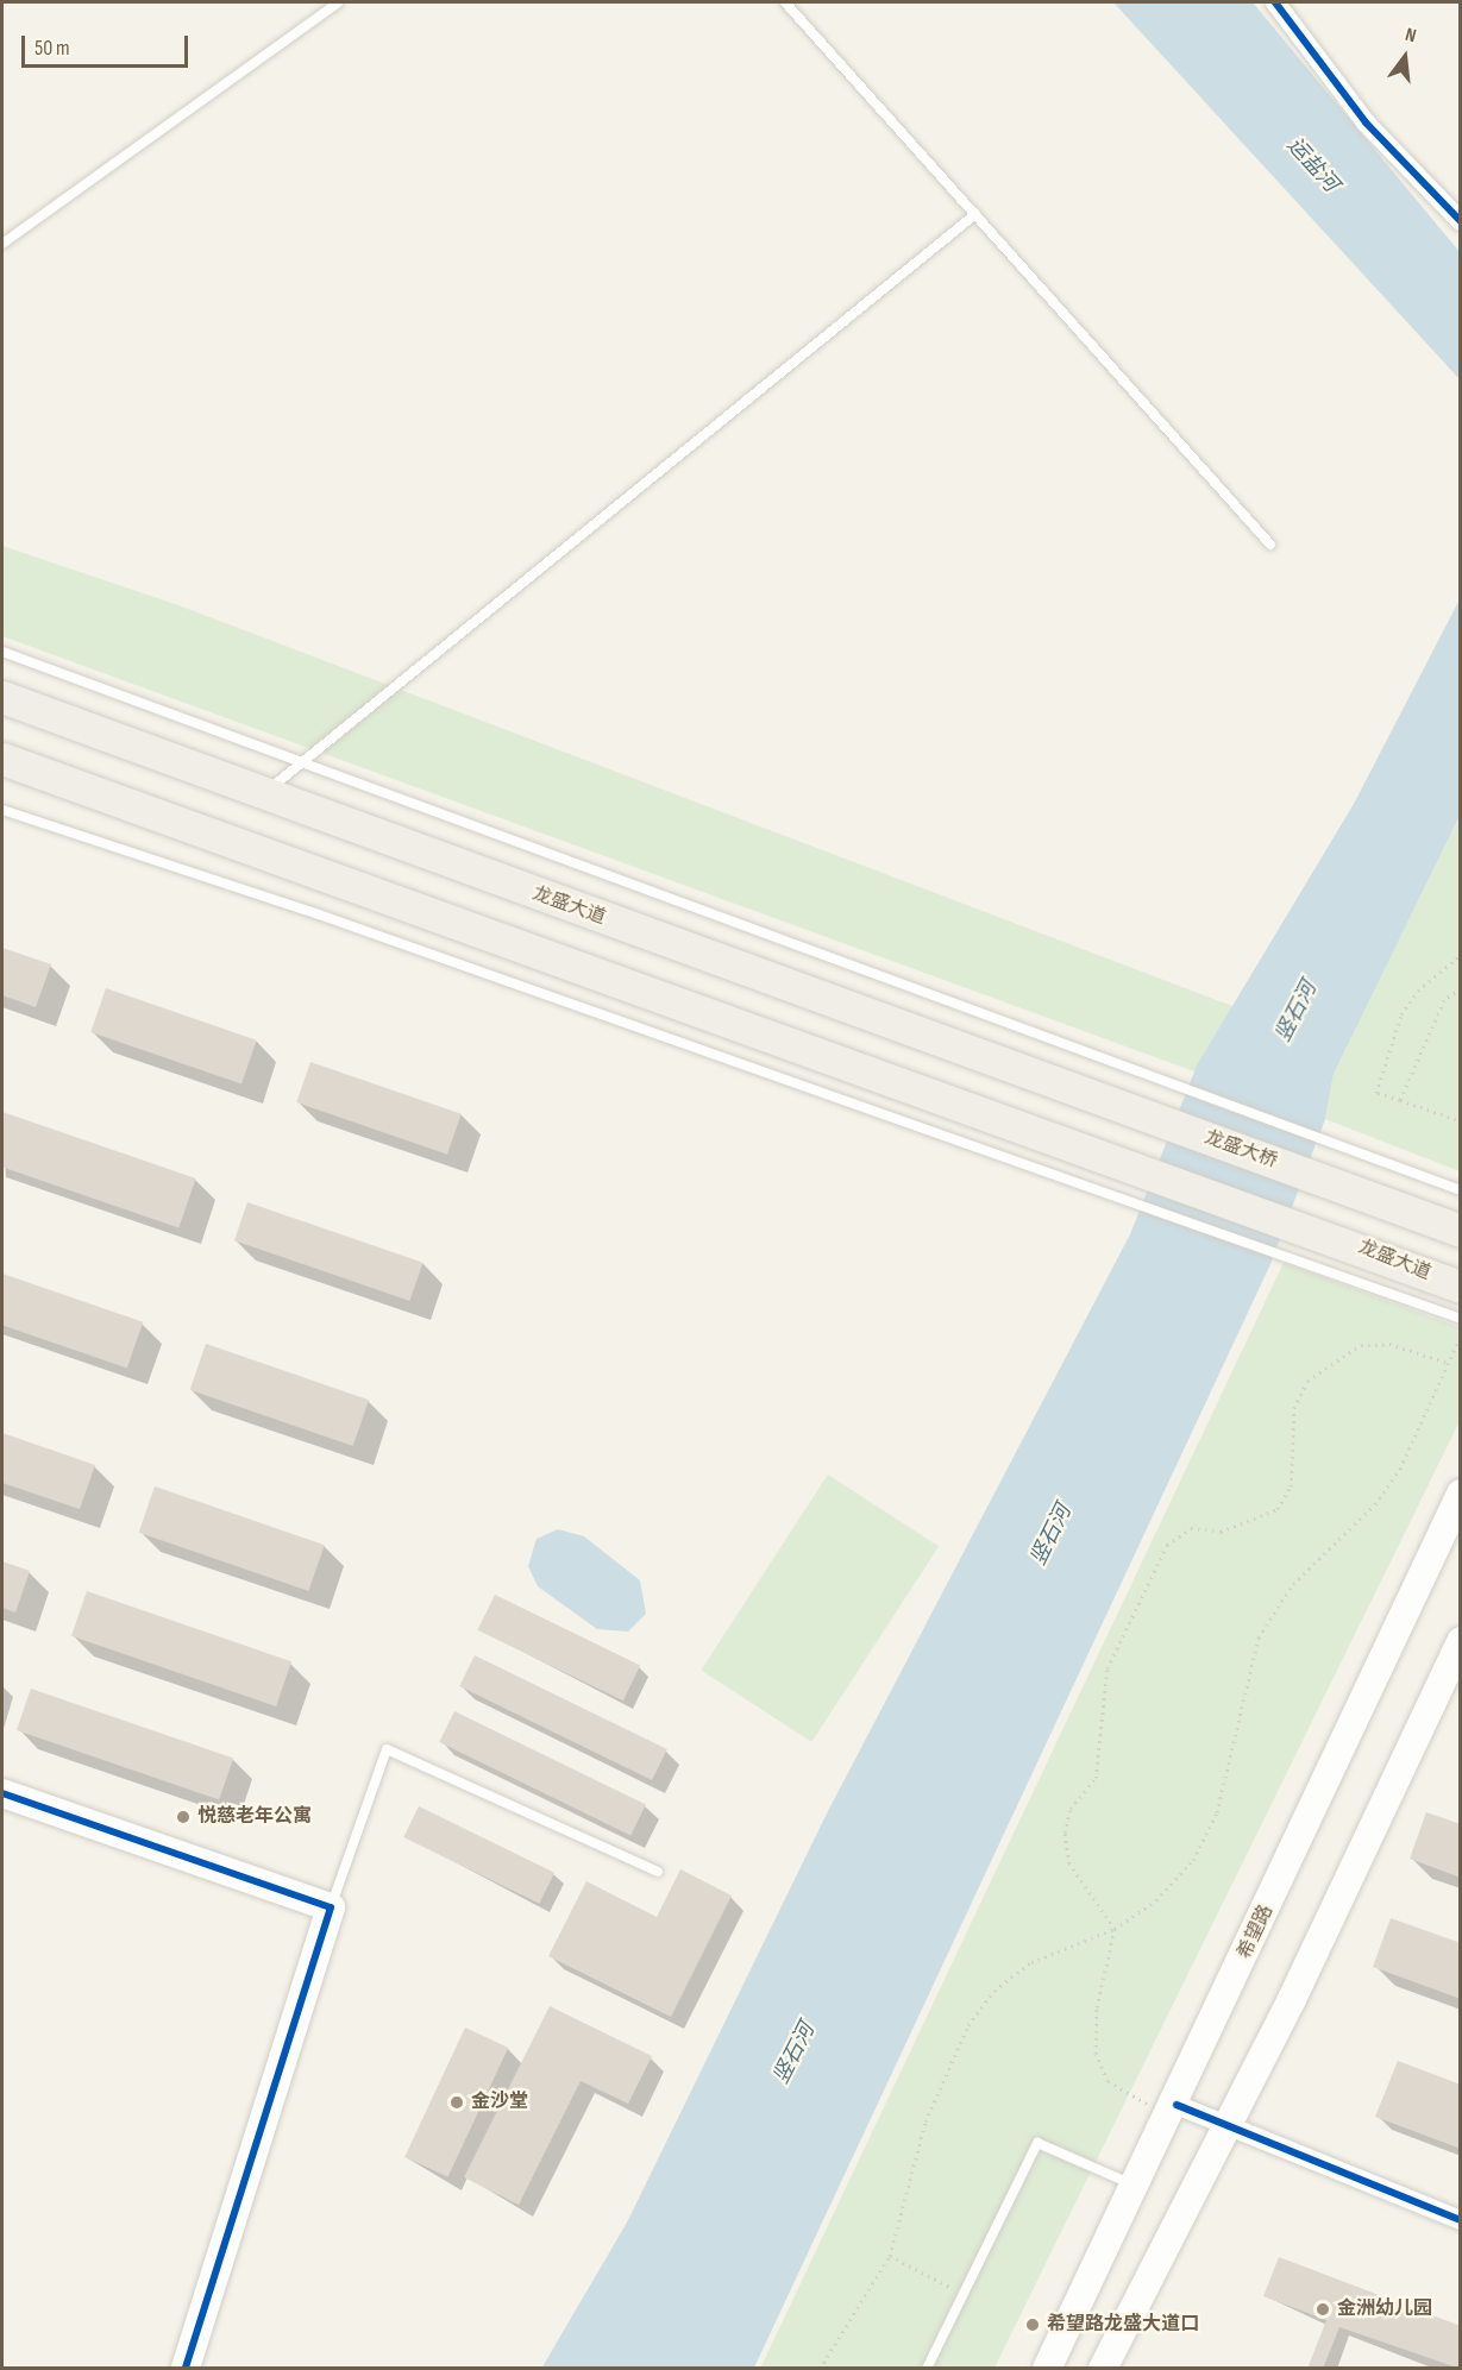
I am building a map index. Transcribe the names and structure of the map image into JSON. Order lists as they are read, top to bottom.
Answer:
{
  "streets": {
    "main road": ["龙盛大道", "龙盛大桥", "希望路"]
  },
  "crossings": [
    ["龙盛大道", "龙盛大桥"]
  ],
  "water": ["运盐河", "竖石河"],
  "places": [
    "悦慈老年公寓",
    "金沙堂",
    "金洲幼儿园",
    "希望路龙盛大道口"
  ],
  "scale_bar": "50 m",
  "north": "top"
}
